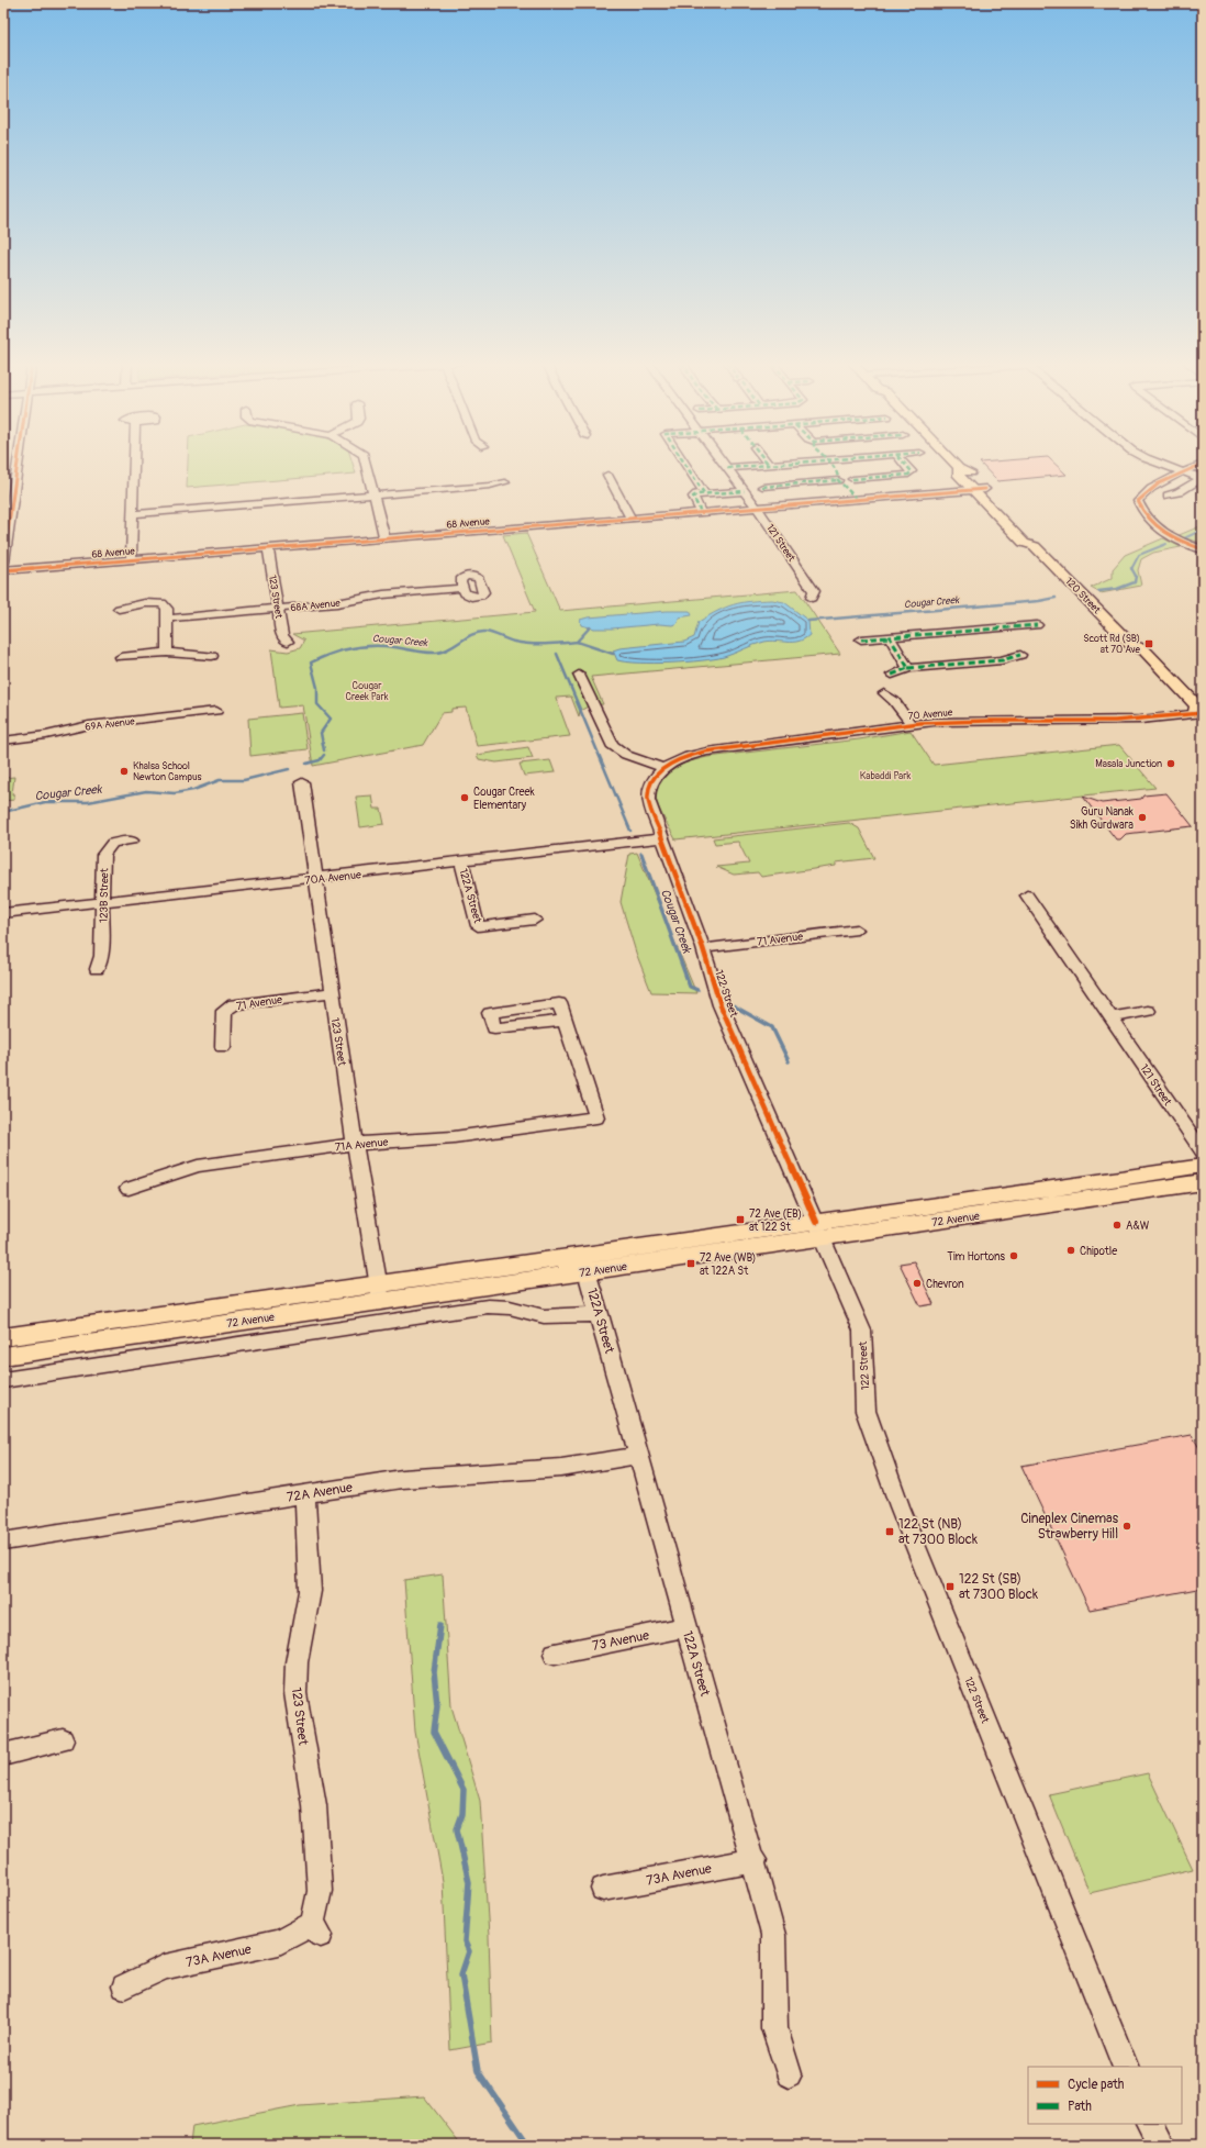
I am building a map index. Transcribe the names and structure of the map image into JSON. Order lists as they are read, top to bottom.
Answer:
{
  "streets": {
    "main road": ["120 Street", "72 Avenue"],
    "street": [
      "68 Avenue",
      "121 Street",
      "123 Street",
      "68A Avenue",
      "70 Avenue",
      "69A Avenue",
      "70A Avenue",
      "123B Street",
      "122A Street",
      "71 Avenue",
      "122 Street",
      "71A Avenue",
      "72A Avenue",
      "73 Avenue",
      "73A Avenue"
    ]
  },
  "crossings": [
    ["68 Avenue", "121 Street"],
    ["68 Avenue", "120 Street"],
    ["68 Avenue", "123 Street"],
    ["120 Street", "70 Avenue"],
    ["123 Street", "68A Avenue"],
    ["123 Street", "70A Avenue"],
    ["123 Street", "71 Avenue"],
    ["123 Street", "71A Avenue"],
    ["123 Street", "72 Avenue"],
    ["123 Street", "72A Avenue"],
    ["123 Street", "73A Avenue"],
    ["70 Avenue", "122 Street"],
    ["70A Avenue", "123B Street"],
    ["70A Avenue", "122A Street"],
    ["70A Avenue", "122 Street"],
    ["122A Street", "72 Avenue"],
    ["122A Street", "72A Avenue"],
    ["122A Street", "73 Avenue"],
    ["122A Street", "73A Avenue"],
    ["71 Avenue", "122 Street"],
    ["122 Street", "72 Avenue"]
  ],
  "water": ["Cougar Creek"],
  "parks": ["Cougar Creek Park", "Kabaddi Park"],
  "places": {
    "transit": [
      "Scott Rd (SB) at 70 Ave",
      "72 Ave (EB) at 122 St",
      "72 Ave (WB) at 122A St",
      "122 St (NB) at 7300 Block",
      "122 St (SB) at 7300 Block"
    ],
    "other": [
      "Masala Junction",
      "Khalsa School Newton Campus",
      "Cougar Creek Elementary",
      "Guru Nanak Sikh Gurdwara",
      "A&W",
      "Chipotle",
      "Tim Hortons",
      "Chevron",
      "Cineplex Cinemas Strawberry Hill"
    ]
  },
  "legend": ["Cycle path", "Path"]
}
